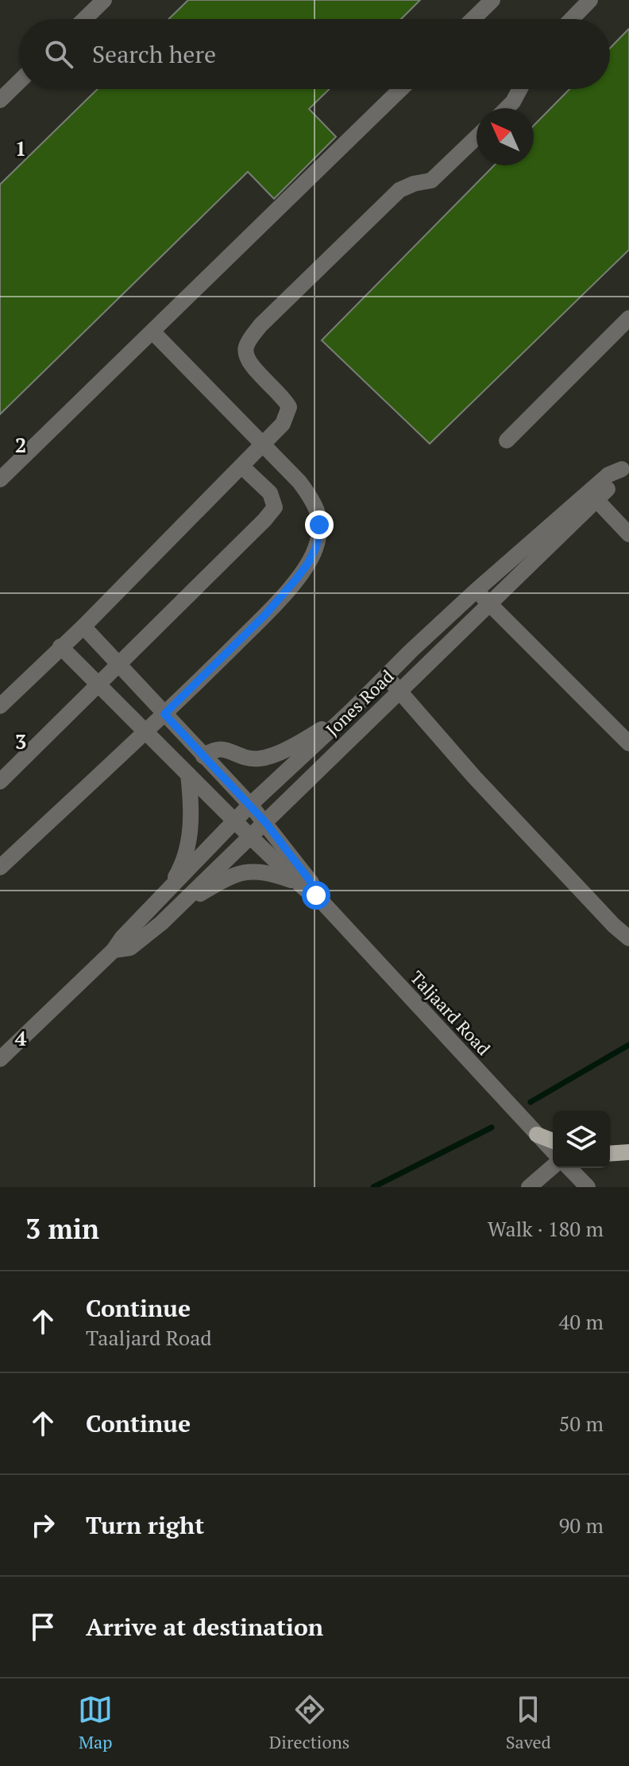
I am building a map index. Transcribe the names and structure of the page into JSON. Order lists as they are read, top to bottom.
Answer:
{
  "streets": {
    "street": ["Jones Road", "Taljaard Road"]
  },
  "north": "top left",
  "page": {
    "search": "Search here",
    "heading": ["3 min", "Walk · 180 m"],
    "list": [
      ["Continue", "Taaljard Road", "40 m"],
      ["Continue", "50 m"],
      ["Turn right", "90 m"],
      "Arrive at destination"
    ],
    "nav": ["Map", "Directions", "Saved"]
  },
  "grid": {
    "rows": [
      "1",
      "2",
      "3",
      "4"
    ]
  }
}
